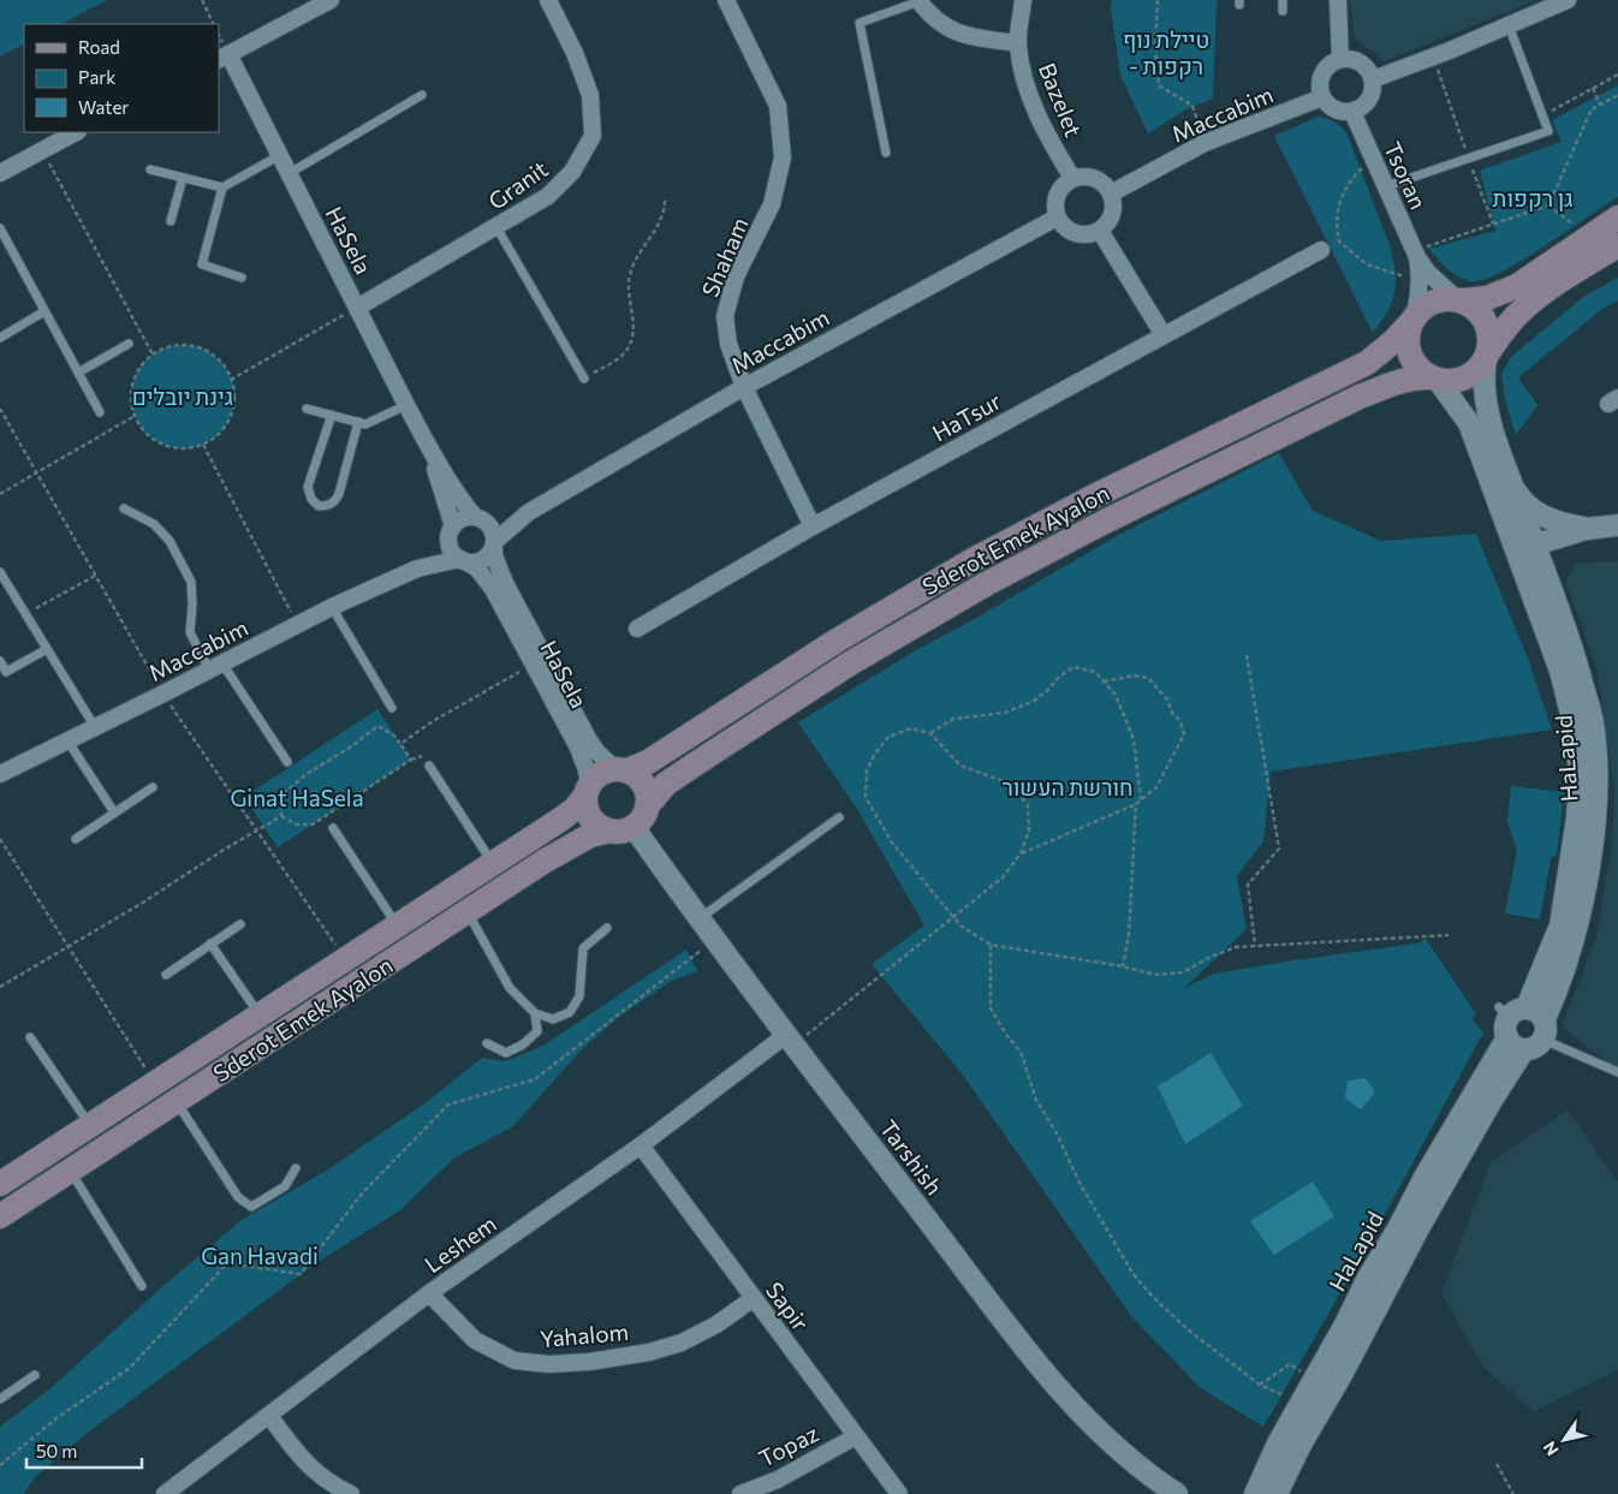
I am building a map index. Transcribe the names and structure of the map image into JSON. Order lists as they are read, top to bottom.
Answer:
{
  "streets": {
    "main road": ["Sderot Emek Ayalon"],
    "street": [
      "Bazelet",
      "Maccabim",
      "Tsoran",
      "Granit",
      "HaSela",
      "Shaham",
      "HaTsur",
      "HaLapid",
      "Tarshish",
      "Leshem",
      "Sapir",
      "Yahalom",
      "Topaz"
    ]
  },
  "crossings": [
    ["Bazelet", "Maccabim"],
    ["Maccabim", "Tsoran"],
    ["Maccabim", "HaSela"],
    ["Maccabim", "Shaham"],
    ["Tsoran", "Sderot Emek Ayalon"],
    ["Tsoran", "HaLapid"],
    ["Granit", "HaSela"],
    ["HaSela", "Sderot Emek Ayalon"],
    ["HaSela", "Tarshish"],
    ["Shaham", "HaTsur"],
    ["Sderot Emek Ayalon", "HaLapid"],
    ["Sderot Emek Ayalon", "Tarshish"],
    ["Tarshish", "Leshem"],
    ["Leshem", "Sapir"],
    ["Leshem", "Yahalom"],
    ["Sapir", "Yahalom"],
    ["Sapir", "Topaz"]
  ],
  "parks": [
    "טיילת נוף - רקפות",
    "גן רקפות",
    "גינת יובלים",
    "חורשת העשור",
    "Ginat HaSela",
    "Gan Havadi"
  ],
  "legend": ["Road", "Park", "Water"],
  "scale_bar": "50 m",
  "north": "bottom left"
}
